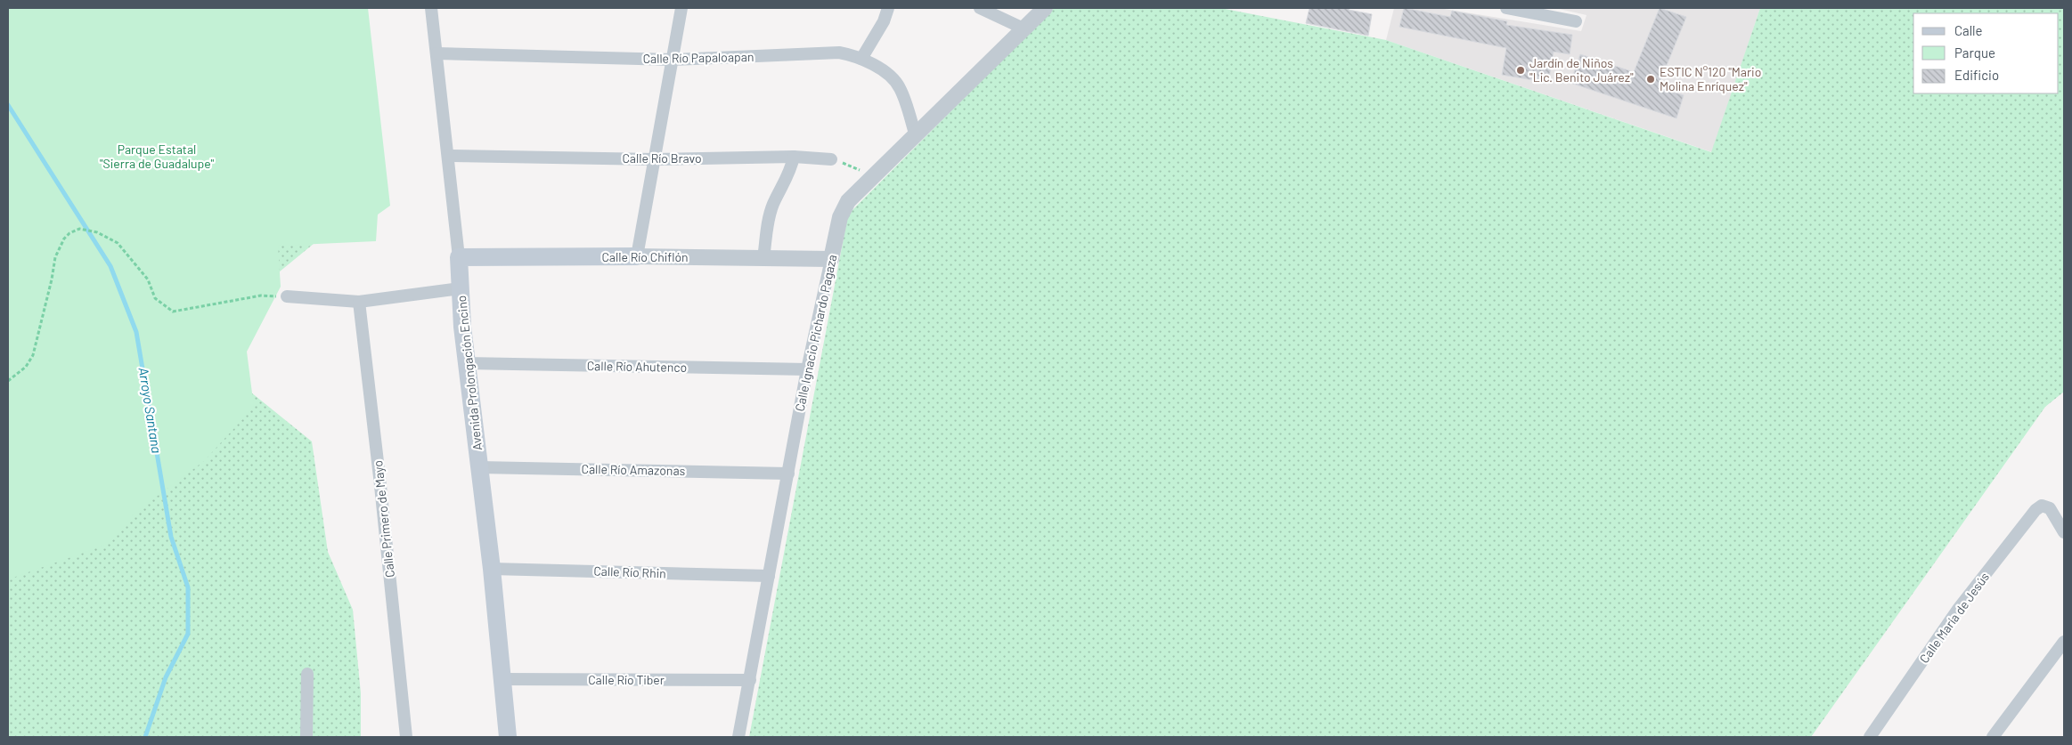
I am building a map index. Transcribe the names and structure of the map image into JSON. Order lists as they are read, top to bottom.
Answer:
{
  "streets": {
    "main road": ["Calle Río Chiflón", "Avenida Prolongación Encino"],
    "street": [
      "Calle Río Papaloapan",
      "Calle Río Bravo",
      "Calle Ignacio Pichardo Pagaza",
      "Calle Río Ahutenco",
      "Calle Río Amazonas",
      "Calle Primero de Mayo",
      "Calle Río Rhin",
      "Calle María de Jesús",
      "Calle Río Tiber"
    ]
  },
  "crossings": [
    ["Calle Río Papaloapan", "Calle Ignacio Pichardo Pagaza"],
    ["Calle Río Papaloapan", "Avenida Prolongación Encino"],
    ["Calle Río Bravo", "Avenida Prolongación Encino"],
    ["Calle Río Chiflón", "Calle Ignacio Pichardo Pagaza"],
    ["Calle Río Chiflón", "Avenida Prolongación Encino"],
    ["Calle Ignacio Pichardo Pagaza", "Calle Río Ahutenco"],
    ["Calle Ignacio Pichardo Pagaza", "Calle Río Amazonas"],
    ["Calle Ignacio Pichardo Pagaza", "Calle Río Rhin"],
    ["Calle Ignacio Pichardo Pagaza", "Calle Río Tiber"],
    ["Calle Río Ahutenco", "Avenida Prolongación Encino"],
    ["Avenida Prolongación Encino", "Calle Río Amazonas"],
    ["Avenida Prolongación Encino", "Calle Río Rhin"],
    ["Avenida Prolongación Encino", "Calle Río Tiber"]
  ],
  "water": ["Arroyo Santana"],
  "parks": ["Parque Estatal \"Sierra de Guadalupe\""],
  "places": ["Jardín de Niños \"Lic. Benito Juárez\"", "ESTIC N°120 \"Mario Molina Enríquez\""],
  "legend": ["Calle", "Parque", "Edificio"]
}
